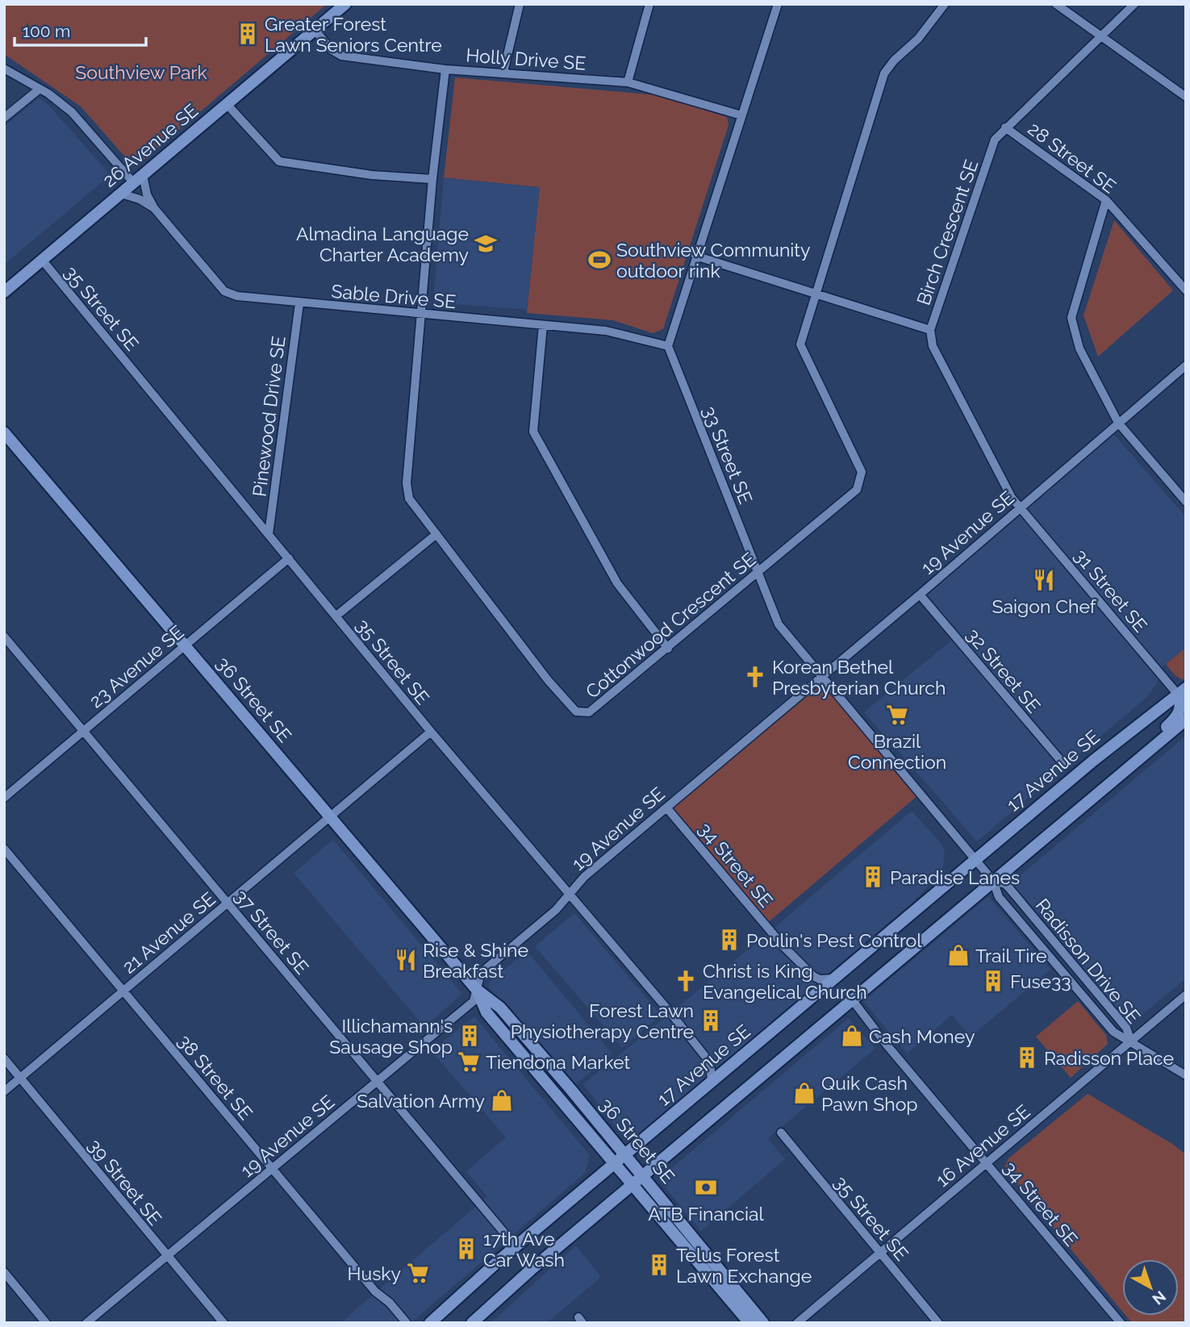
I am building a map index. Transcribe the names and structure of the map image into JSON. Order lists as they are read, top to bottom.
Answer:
{
  "streets": {
    "main road": ["26 Avenue SE", "36 Street SE", "17 Avenue SE"],
    "street": [
      "Holly Drive SE",
      "28 Street SE",
      "Birch Crescent SE",
      "Sable Drive SE",
      "35 Street SE",
      "Pinewood Drive SE",
      "33 Street SE",
      "19 Avenue SE",
      "31 Street SE",
      "Cottonwood Crescent SE",
      "23 Avenue SE",
      "32 Street SE",
      "34 Street SE",
      "37 Street SE",
      "21 Avenue SE",
      "Radisson Drive SE",
      "38 Street SE",
      "16 Avenue SE",
      "39 Street SE"
    ]
  },
  "crossings": [
    ["Holly Drive SE", "26 Avenue SE"],
    ["Holly Drive SE", "Cottonwood Crescent SE"],
    ["26 Avenue SE", "Sable Drive SE"],
    ["26 Avenue SE", "35 Street SE"],
    ["28 Street SE", "Birch Crescent SE"],
    ["Birch Crescent SE", "19 Avenue SE"],
    ["Birch Crescent SE", "31 Street SE"],
    ["Sable Drive SE", "Pinewood Drive SE"],
    ["Sable Drive SE", "33 Street SE"],
    ["Sable Drive SE", "Cottonwood Crescent SE"],
    ["35 Street SE", "Pinewood Drive SE"],
    ["35 Street SE", "19 Avenue SE"],
    ["35 Street SE", "23 Avenue SE"],
    ["35 Street SE", "17 Avenue SE"],
    ["35 Street SE", "21 Avenue SE"],
    ["35 Street SE", "16 Avenue SE"],
    ["33 Street SE", "19 Avenue SE"],
    ["33 Street SE", "Cottonwood Crescent SE"],
    ["33 Street SE", "17 Avenue SE"],
    ["33 Street SE", "Radisson Drive SE"],
    ["19 Avenue SE", "31 Street SE"],
    ["19 Avenue SE", "32 Street SE"],
    ["19 Avenue SE", "36 Street SE"],
    ["19 Avenue SE", "34 Street SE"],
    ["19 Avenue SE", "37 Street SE"],
    ["19 Avenue SE", "38 Street SE"],
    ["19 Avenue SE", "39 Street SE"],
    ["31 Street SE", "17 Avenue SE"],
    ["23 Avenue SE", "36 Street SE"],
    ["23 Avenue SE", "37 Street SE"],
    ["36 Street SE", "17 Avenue SE"],
    ["36 Street SE", "21 Avenue SE"],
    ["17 Avenue SE", "34 Street SE"],
    ["17 Avenue SE", "37 Street SE"],
    ["17 Avenue SE", "Radisson Drive SE"],
    ["34 Street SE", "16 Avenue SE"],
    ["37 Street SE", "21 Avenue SE"],
    ["21 Avenue SE", "38 Street SE"],
    ["21 Avenue SE", "39 Street SE"],
    ["Radisson Drive SE", "16 Avenue SE"]
  ],
  "parks": ["Southview Park"],
  "places": {
    "building": [
      "Greater Forest Lawn Seniors Centre",
      "Paradise Lanes",
      "Poulin's Pest Control",
      "Fuse33",
      "Forest Lawn Physiotherapy Centre",
      "Illichamann's Sausage Shop",
      "Radisson Place",
      "17th Ave Car Wash",
      "Telus Forest Lawn Exchange"
    ],
    "school or university": ["Almadina Language Charter Academy"],
    "sports": ["Southview Community outdoor rink"],
    "restaurant": ["Saigon Chef", "Rise & Shine Breakfast"],
    "church": ["Korean Bethel Presbyterian Church", "Christ is King Evangelical Church"],
    "supermarket": ["Brazil Connection", "Tiendona Market", "Husky"],
    "shop": [
      "Trail Tire",
      "Cash Money",
      "Quik Cash Pawn Shop",
      "Salvation Army"
    ],
    "bank": ["ATB Financial"]
  },
  "scale_bar": "100 m",
  "north": "bottom right"
}
